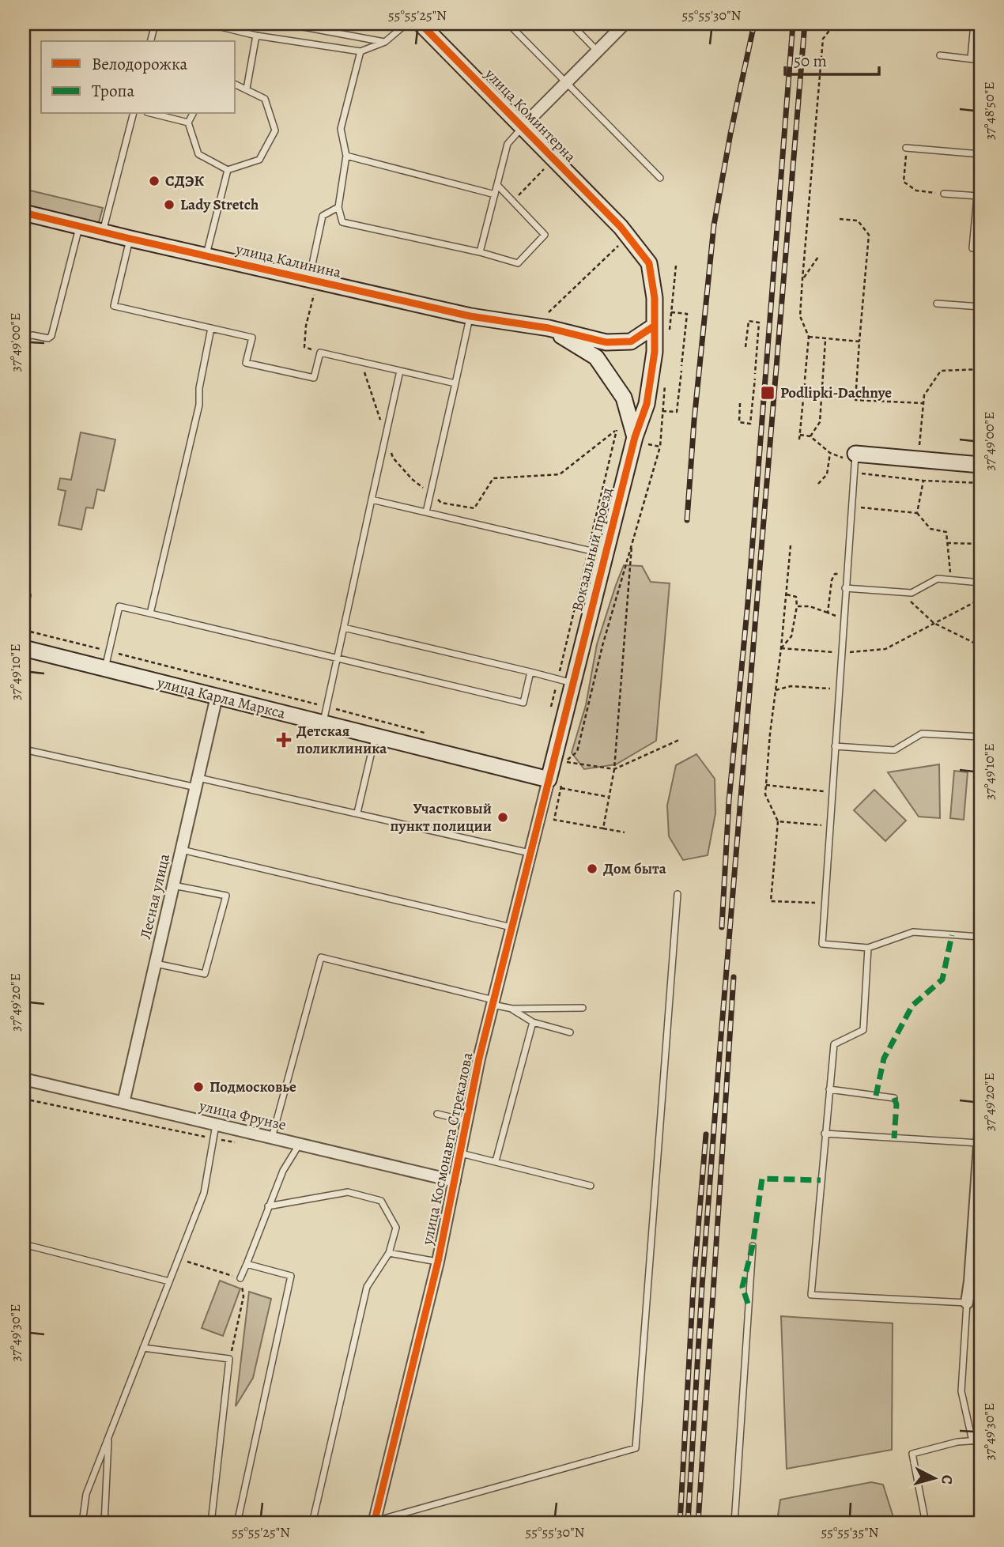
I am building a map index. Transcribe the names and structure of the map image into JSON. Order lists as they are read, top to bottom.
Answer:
{
  "streets": {
    "street": [
      "улица Коминтерна",
      "улица Калинина",
      "Вокзальный проезд",
      "улица Карла Маркса",
      "Лесная улица",
      "улица Фрунзе",
      "улица Космонавта Стрекалова"
    ]
  },
  "crossings": [
    ["улица Коминтерна", "улица Калинина"],
    ["улица Коминтерна", "Вокзальный проезд"],
    ["улица Калинина", "Вокзальный проезд"],
    ["Вокзальный проезд", "улица Карла Маркса"],
    ["Вокзальный проезд", "улица Космонавта Стрекалова"],
    ["улица Карла Маркса", "Лесная улица"],
    ["улица Карла Маркса", "улица Космонавта Стрекалова"],
    ["Лесная улица", "улица Фрунзе"],
    ["улица Фрунзе", "улица Космонавта Стрекалова"]
  ],
  "places": {
    "other": [
      "СДЭК",
      "Lady Stretch",
      "Участковый пункт полиции",
      "Дом быта",
      "Подмосковье"
    ],
    "transit": ["Podlipki-Dachnye"],
    "health": ["Детская поликлиника"]
  },
  "legend": ["Велодорожка", "Тропа"],
  "scale_bar": "50 m",
  "north": "right",
  "coordinates": [
    "55°55'25\"N",
    "55°55'30\"N",
    "37°48'50\"E",
    "37°49'00\"E",
    "37°49'10\"E",
    "37°49'20\"E",
    "37°49'30\"E",
    "55°55'35\"N"
  ]
}
